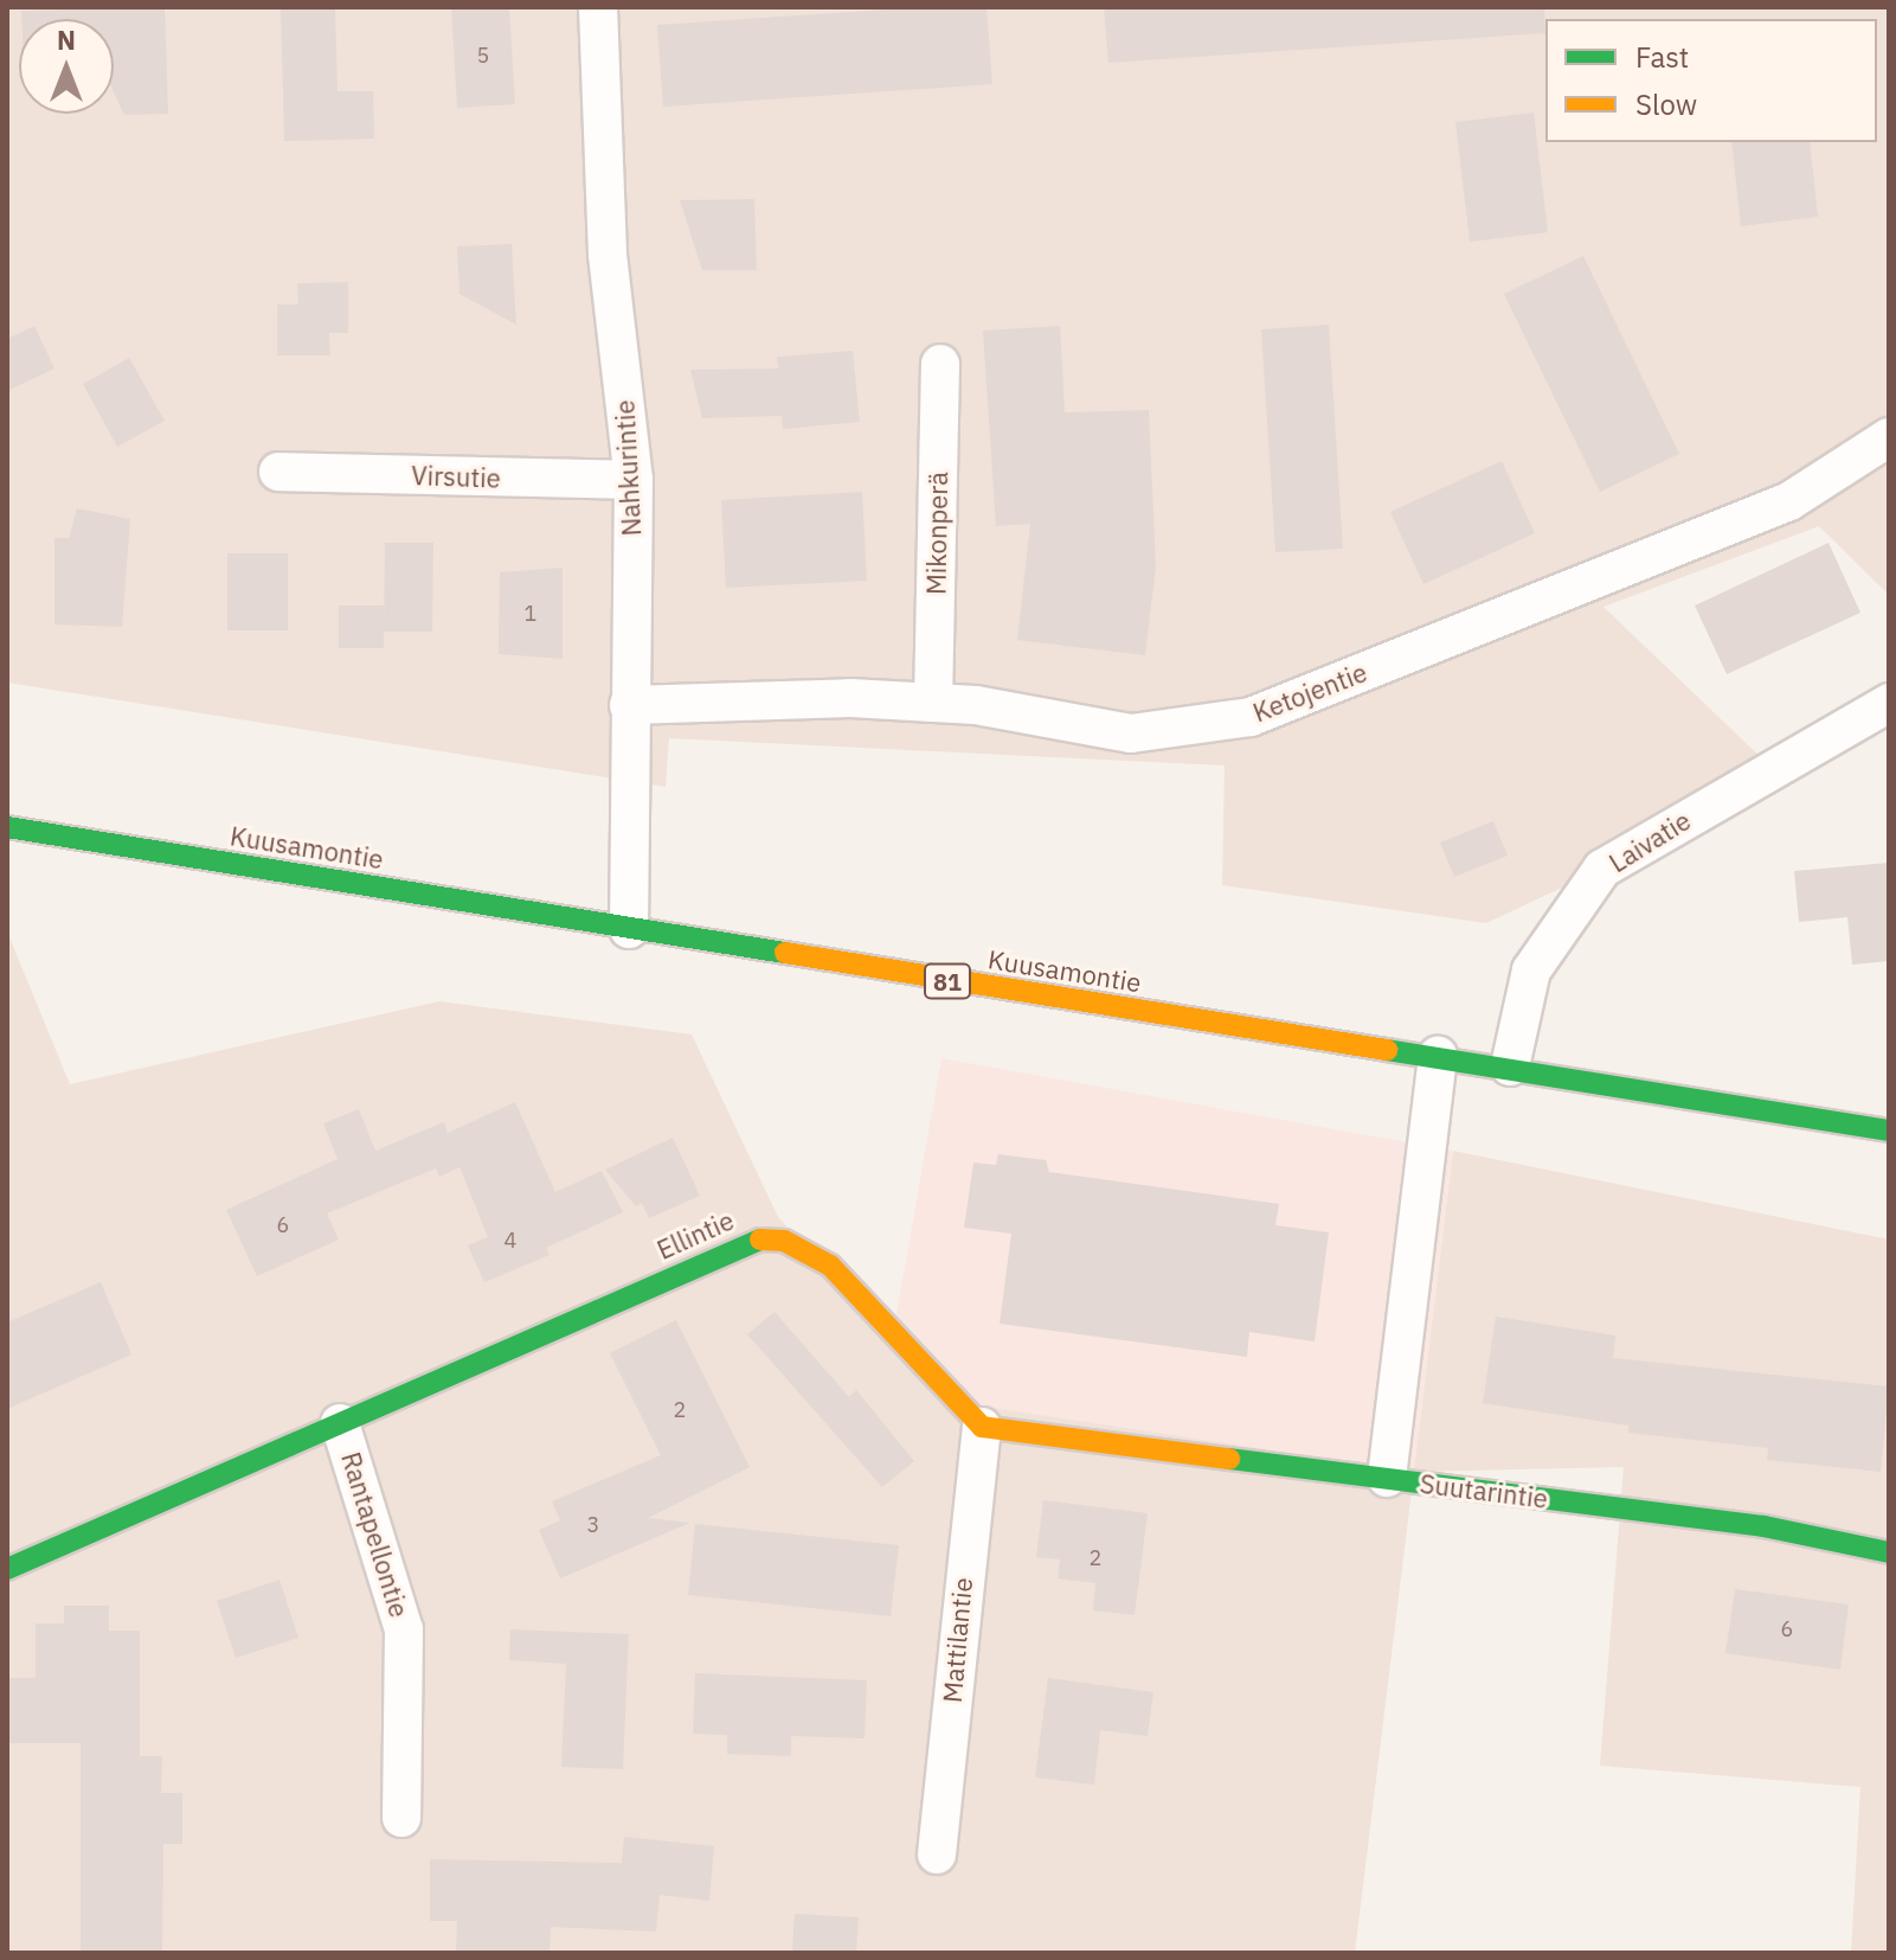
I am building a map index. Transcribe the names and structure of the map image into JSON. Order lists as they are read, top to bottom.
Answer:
{
  "streets": {
    "street": [
      "Nahkurintie",
      "Virsutie",
      "Mikonperä",
      "Ketojentie",
      "Laivatie",
      "Kuusamontie",
      "81",
      "Ellintie",
      "Suutarintie",
      "Rantapellontie",
      "Mattilantie"
    ]
  },
  "crossings": [
    ["Nahkurintie", "Virsutie"],
    ["Nahkurintie", "Ketojentie"],
    ["Nahkurintie", "Kuusamontie"],
    ["Mikonperä", "Ketojentie"],
    ["Laivatie", "Kuusamontie"],
    ["Kuusamontie", "Suutarintie"],
    ["Ellintie", "Rantapellontie"],
    ["Ellintie", "Mattilantie"]
  ],
  "house_numbers": [
    "5",
    "1",
    "6",
    "4",
    "2",
    "3",
    "2",
    "6"
  ],
  "legend": ["Fast", "Slow"],
  "north": "top"
}
